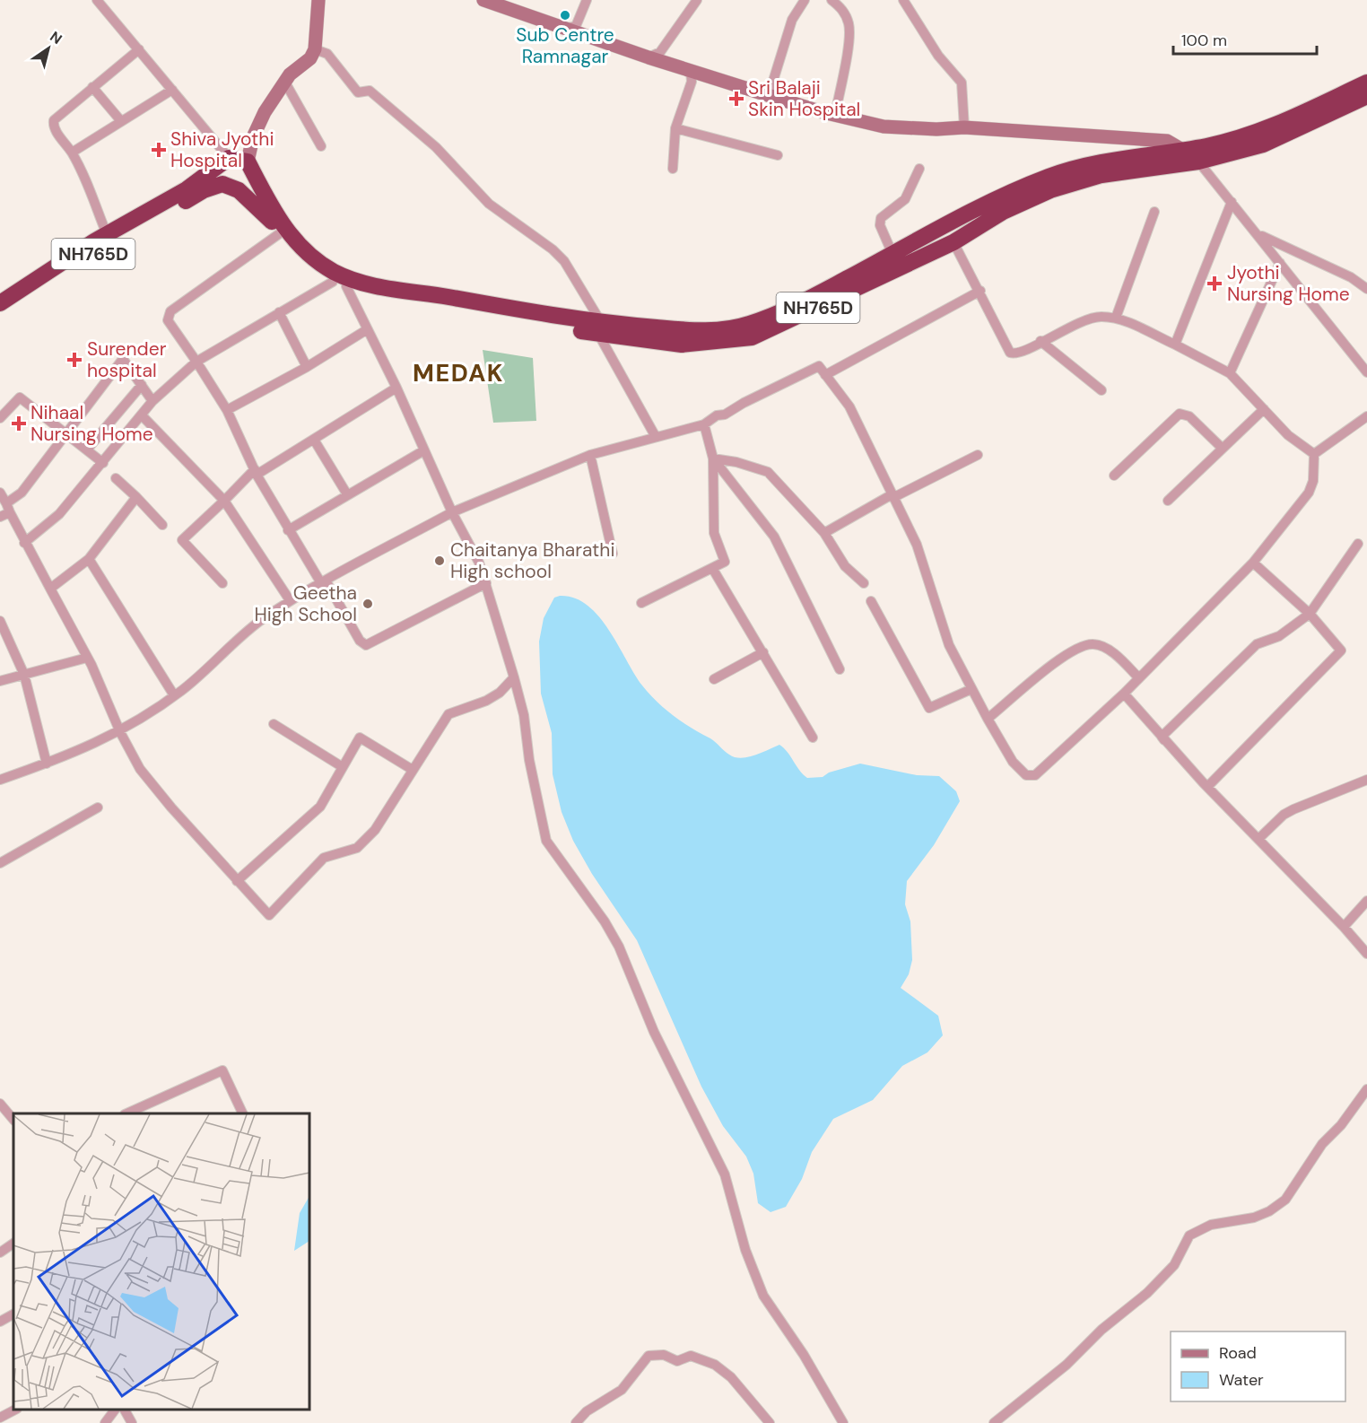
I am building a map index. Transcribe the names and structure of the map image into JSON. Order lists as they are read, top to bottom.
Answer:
{
  "streets": {
    "highway": ["NH765D"]
  },
  "districts": ["MEDAK"],
  "places": {
    "other": ["Sub Centre Ramnagar", "Chaitanya Bharathi High school", "Geetha High School"],
    "health": [
      "Sri Balaji Skin Hospital",
      "Shiva Jyothi Hospital",
      "Jyothi Nursing Home",
      "Surender hospital",
      "Nihaal Nursing Home"
    ]
  },
  "legend": ["Road", "Water"],
  "scale_bar": "100 m",
  "north": "top right"
}
